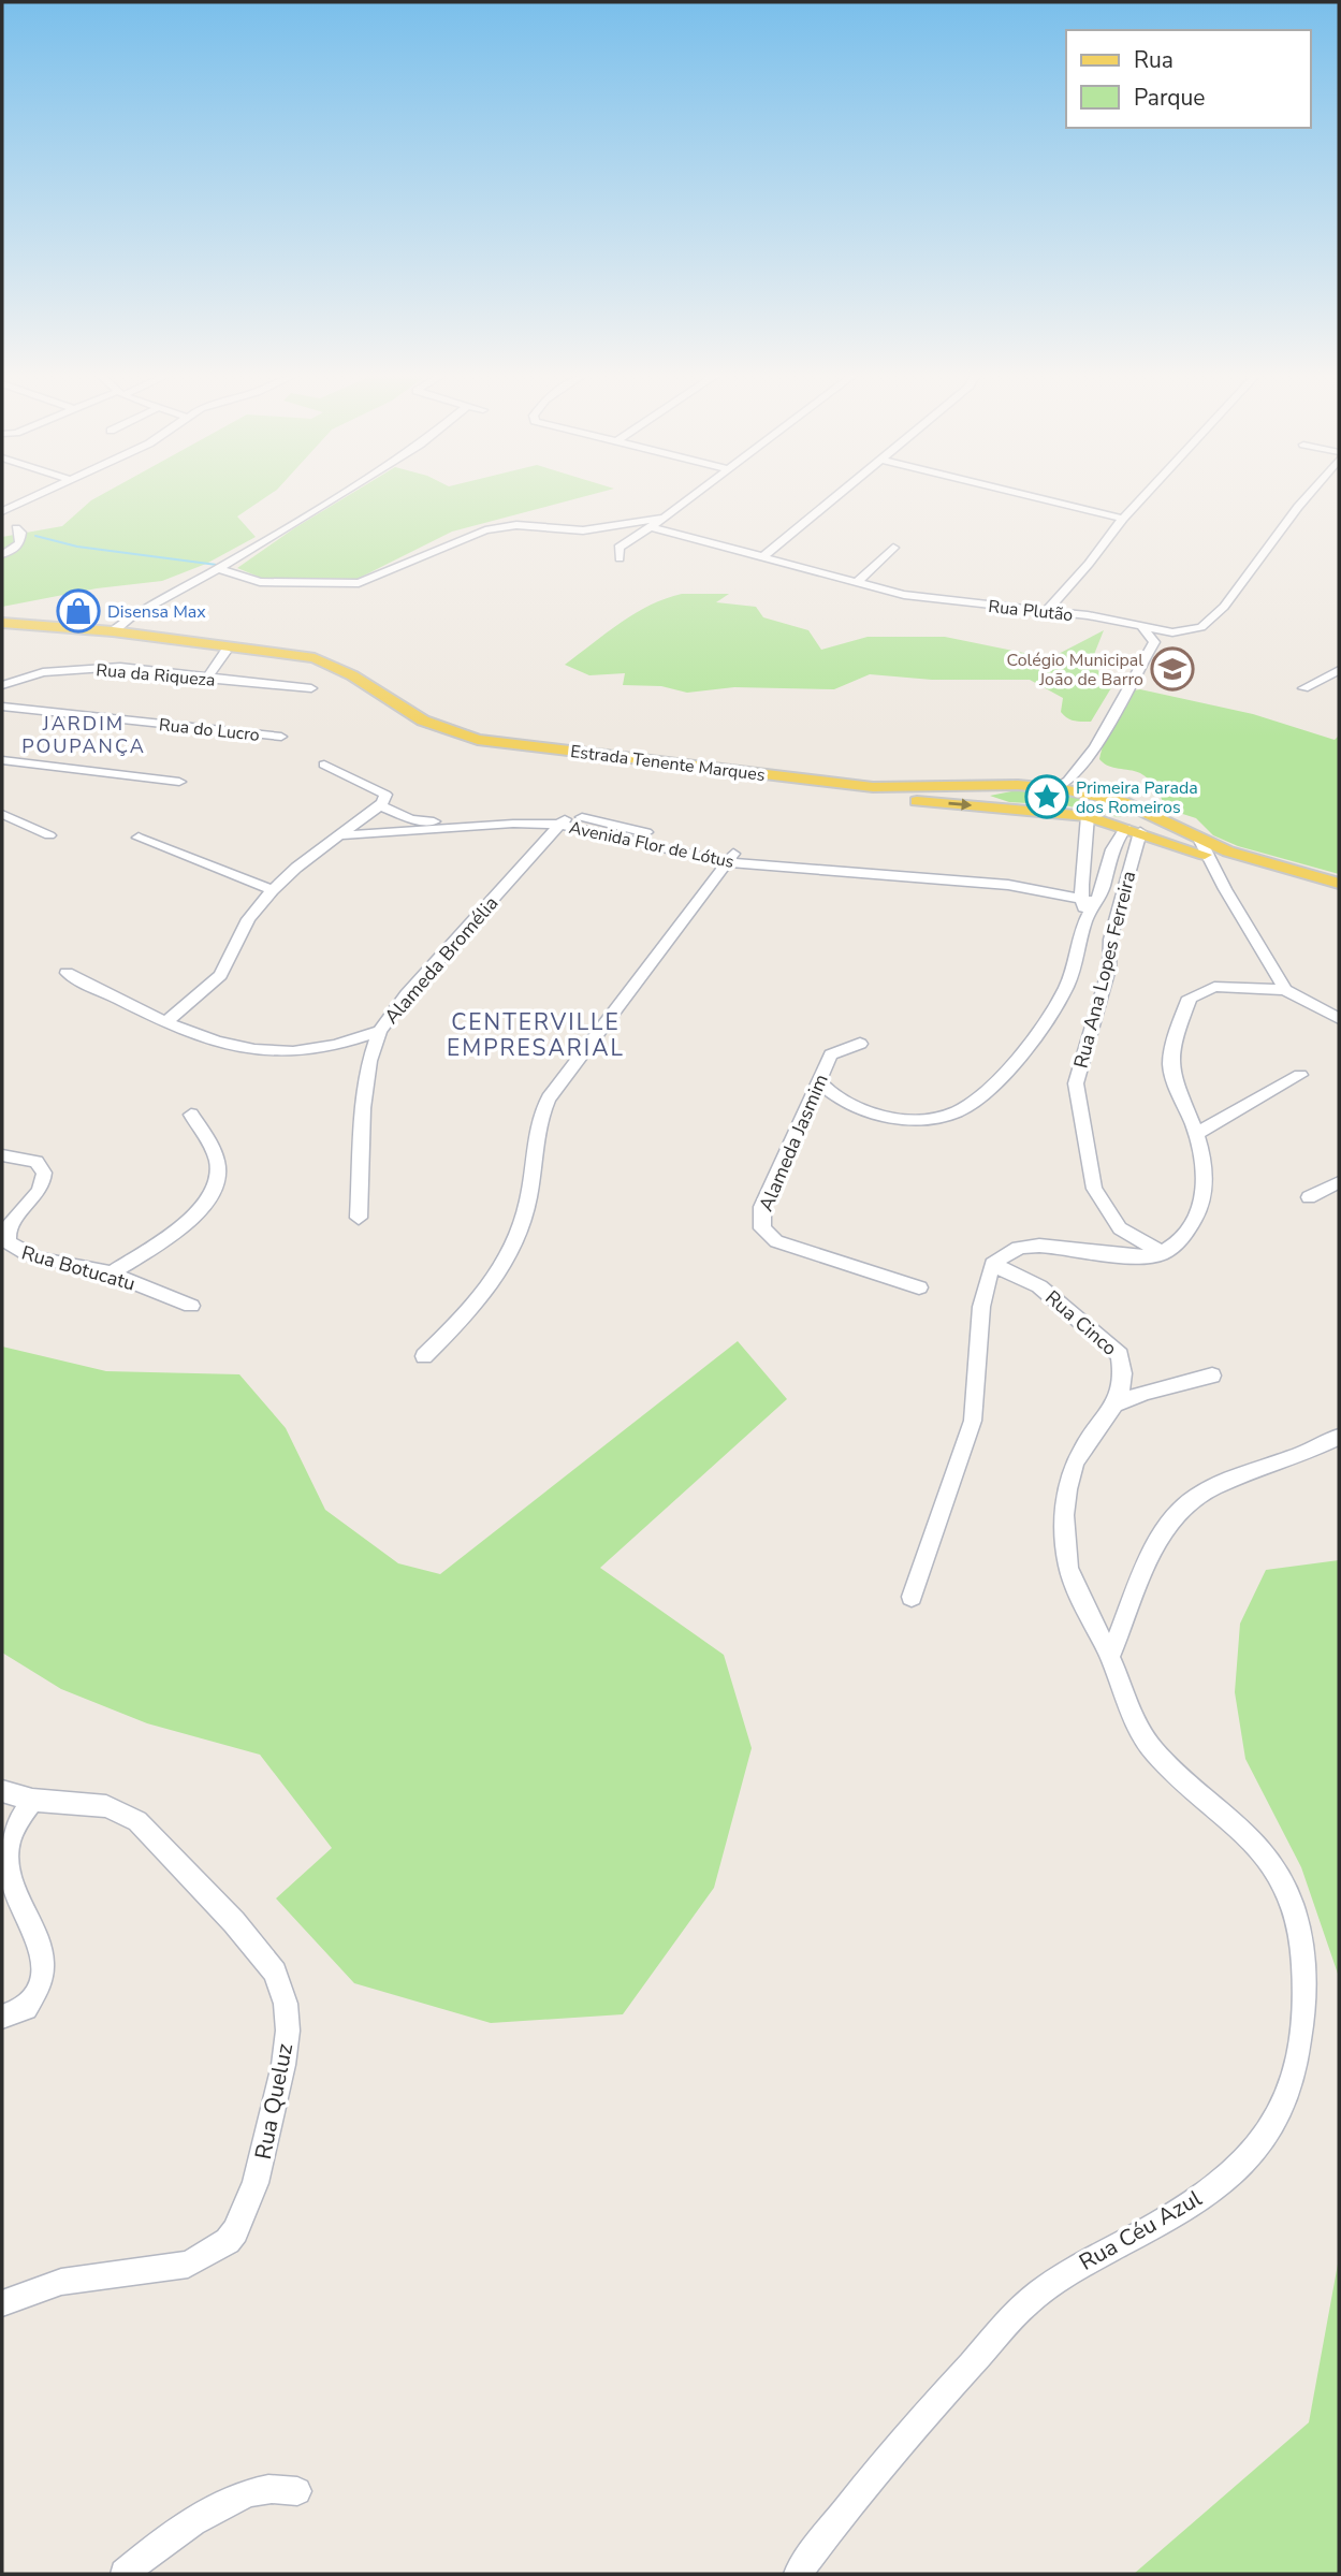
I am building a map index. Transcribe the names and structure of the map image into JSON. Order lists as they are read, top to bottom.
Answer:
{
  "streets": {
    "main road": ["Estrada Tenente Marques"],
    "street": [
      "Rua Plutão",
      "Rua da Riqueza",
      "Rua do Lucro",
      "Avenida Flor de Lótus",
      "Alameda Bromélia",
      "Rua Ana Lopes Ferreira",
      "Alameda Jasmim",
      "Rua Botucatu",
      "Rua Cinco",
      "Rua Queluz",
      "Rua Céu Azul"
    ]
  },
  "crossings": [
    ["Estrada Tenente Marques", "Rua Ana Lopes Ferreira"],
    ["Avenida Flor de Lótus", "Alameda Bromélia"]
  ],
  "districts": ["JARDIM POUPANÇA", "CENTERVILLE EMPRESARIAL"],
  "places": {
    "shop": ["Disensa Max"],
    "school or university": ["Colégio Municipal João de Barro"],
    "place": ["Primeira Parada dos Romeiros"]
  },
  "legend": ["Rua", "Parque"]
}
